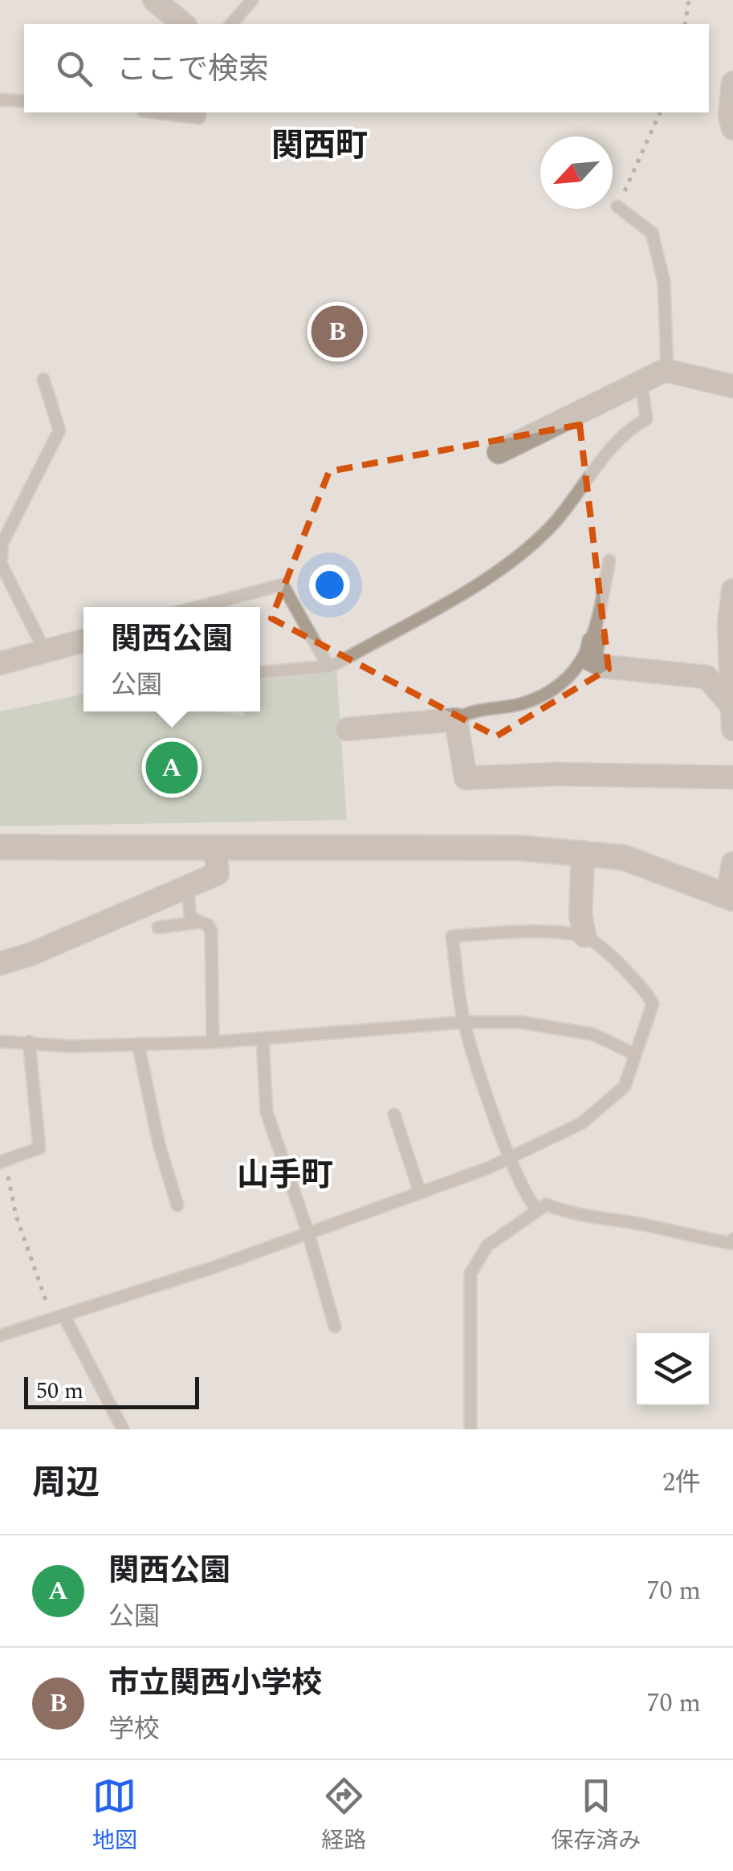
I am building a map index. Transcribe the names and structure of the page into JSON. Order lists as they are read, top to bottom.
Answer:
{
  "districts": ["関西町", "山手町"],
  "scale_bar": "50 m",
  "north": "bottom left",
  "page": {
    "search": "ここで検索",
    "pins": ["B", "A"],
    "popup": ["関西公園", "公園"],
    "scale": "50 m",
    "heading": ["周辺", "2件"],
    "list": [
      {
        "mark": "A",
        "name": "関西公園",
        "note": "公園",
        "value": "70 m"
      },
      {
        "mark": "B",
        "name": "市立関西小学校",
        "note": "学校",
        "value": "70 m"
      }
    ],
    "nav": ["地図", "経路", "保存済み"]
  }
}
